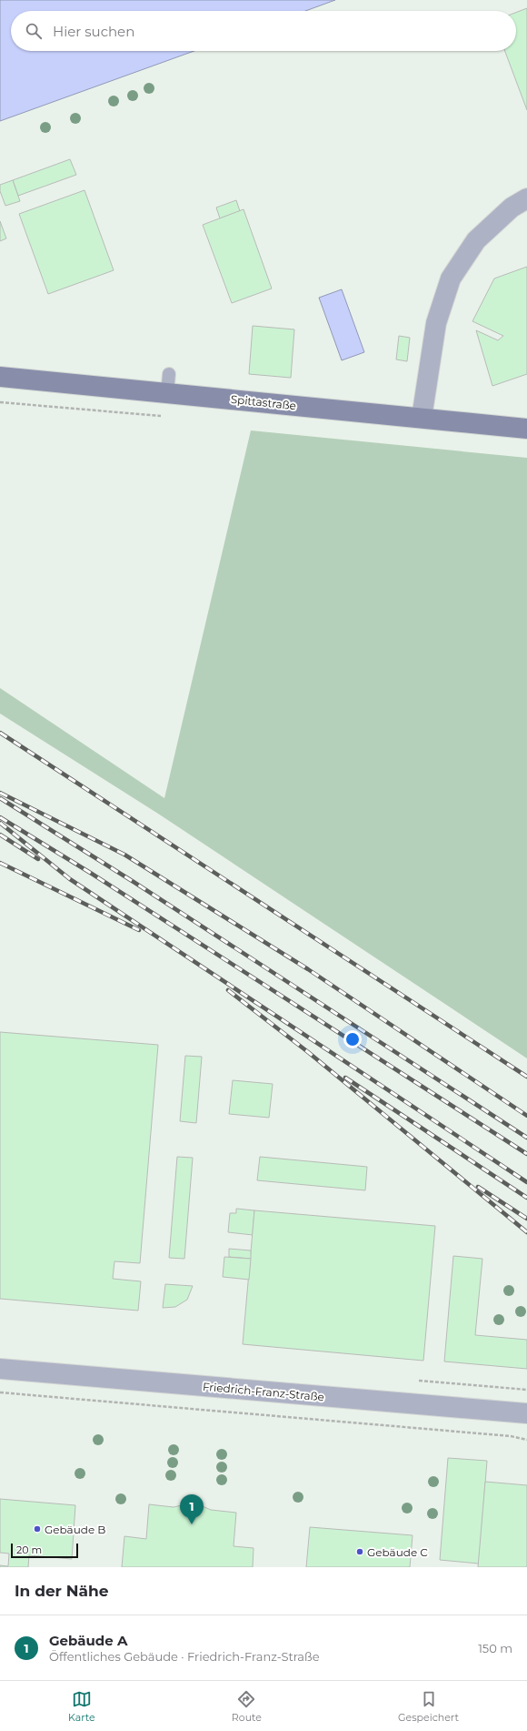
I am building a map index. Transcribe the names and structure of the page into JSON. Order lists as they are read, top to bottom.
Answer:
{
  "streets": {
    "street": ["Spittastraße", "Friedrich-Franz-Straße"]
  },
  "places": ["Gebäude B", "Gebäude C"],
  "scale_bar": "20 m",
  "page": {
    "search": "Hier suchen",
    "pins": "1",
    "scale": "20 m",
    "heading": "In der Nähe",
    "list": [
      {
        "mark": "1",
        "name": "Gebäude A",
        "note": "Öffentliches Gebäude · Friedrich-Franz-Straße",
        "value": "150 m"
      }
    ],
    "nav": ["Karte", "Route", "Gespeichert"]
  }
}
